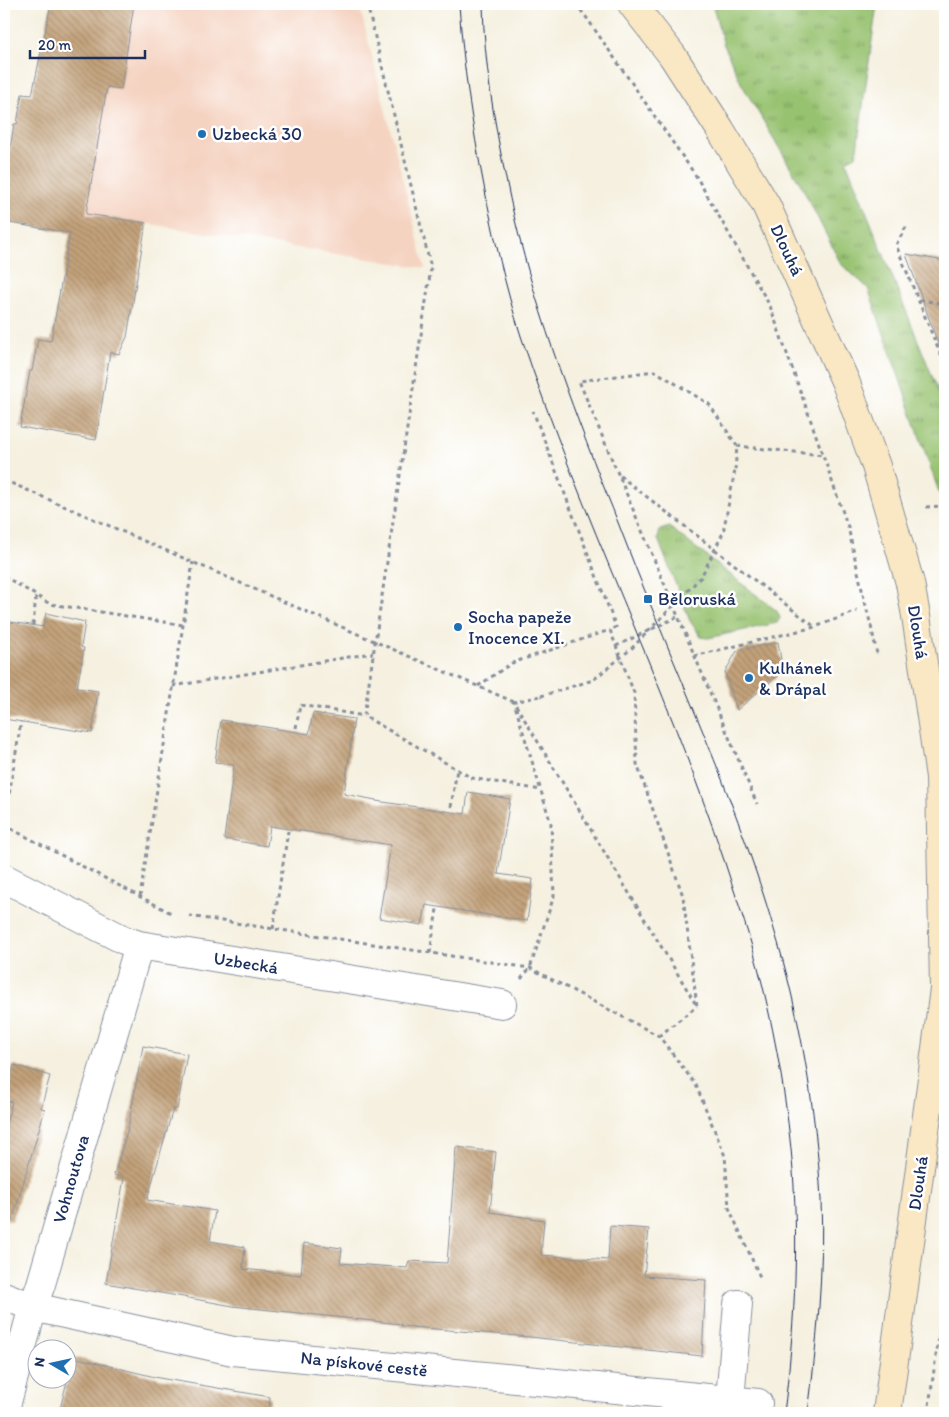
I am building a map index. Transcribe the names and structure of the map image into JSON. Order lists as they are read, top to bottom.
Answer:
{
  "streets": {
    "street": [
      "Dlouhá",
      "Uzbecká",
      "Vohnoutova",
      "Na pískové cestě"
    ]
  },
  "crossings": [
    ["Uzbecká", "Vohnoutova"],
    ["Vohnoutova", "Na pískové cestě"]
  ],
  "places": {
    "other": ["Uzbecká 30", "Socha papeže Inocence XI.", "Kulhánek & Drápal"],
    "transit": ["Běloruská"]
  },
  "scale_bar": "20 m",
  "north": "left"
}
